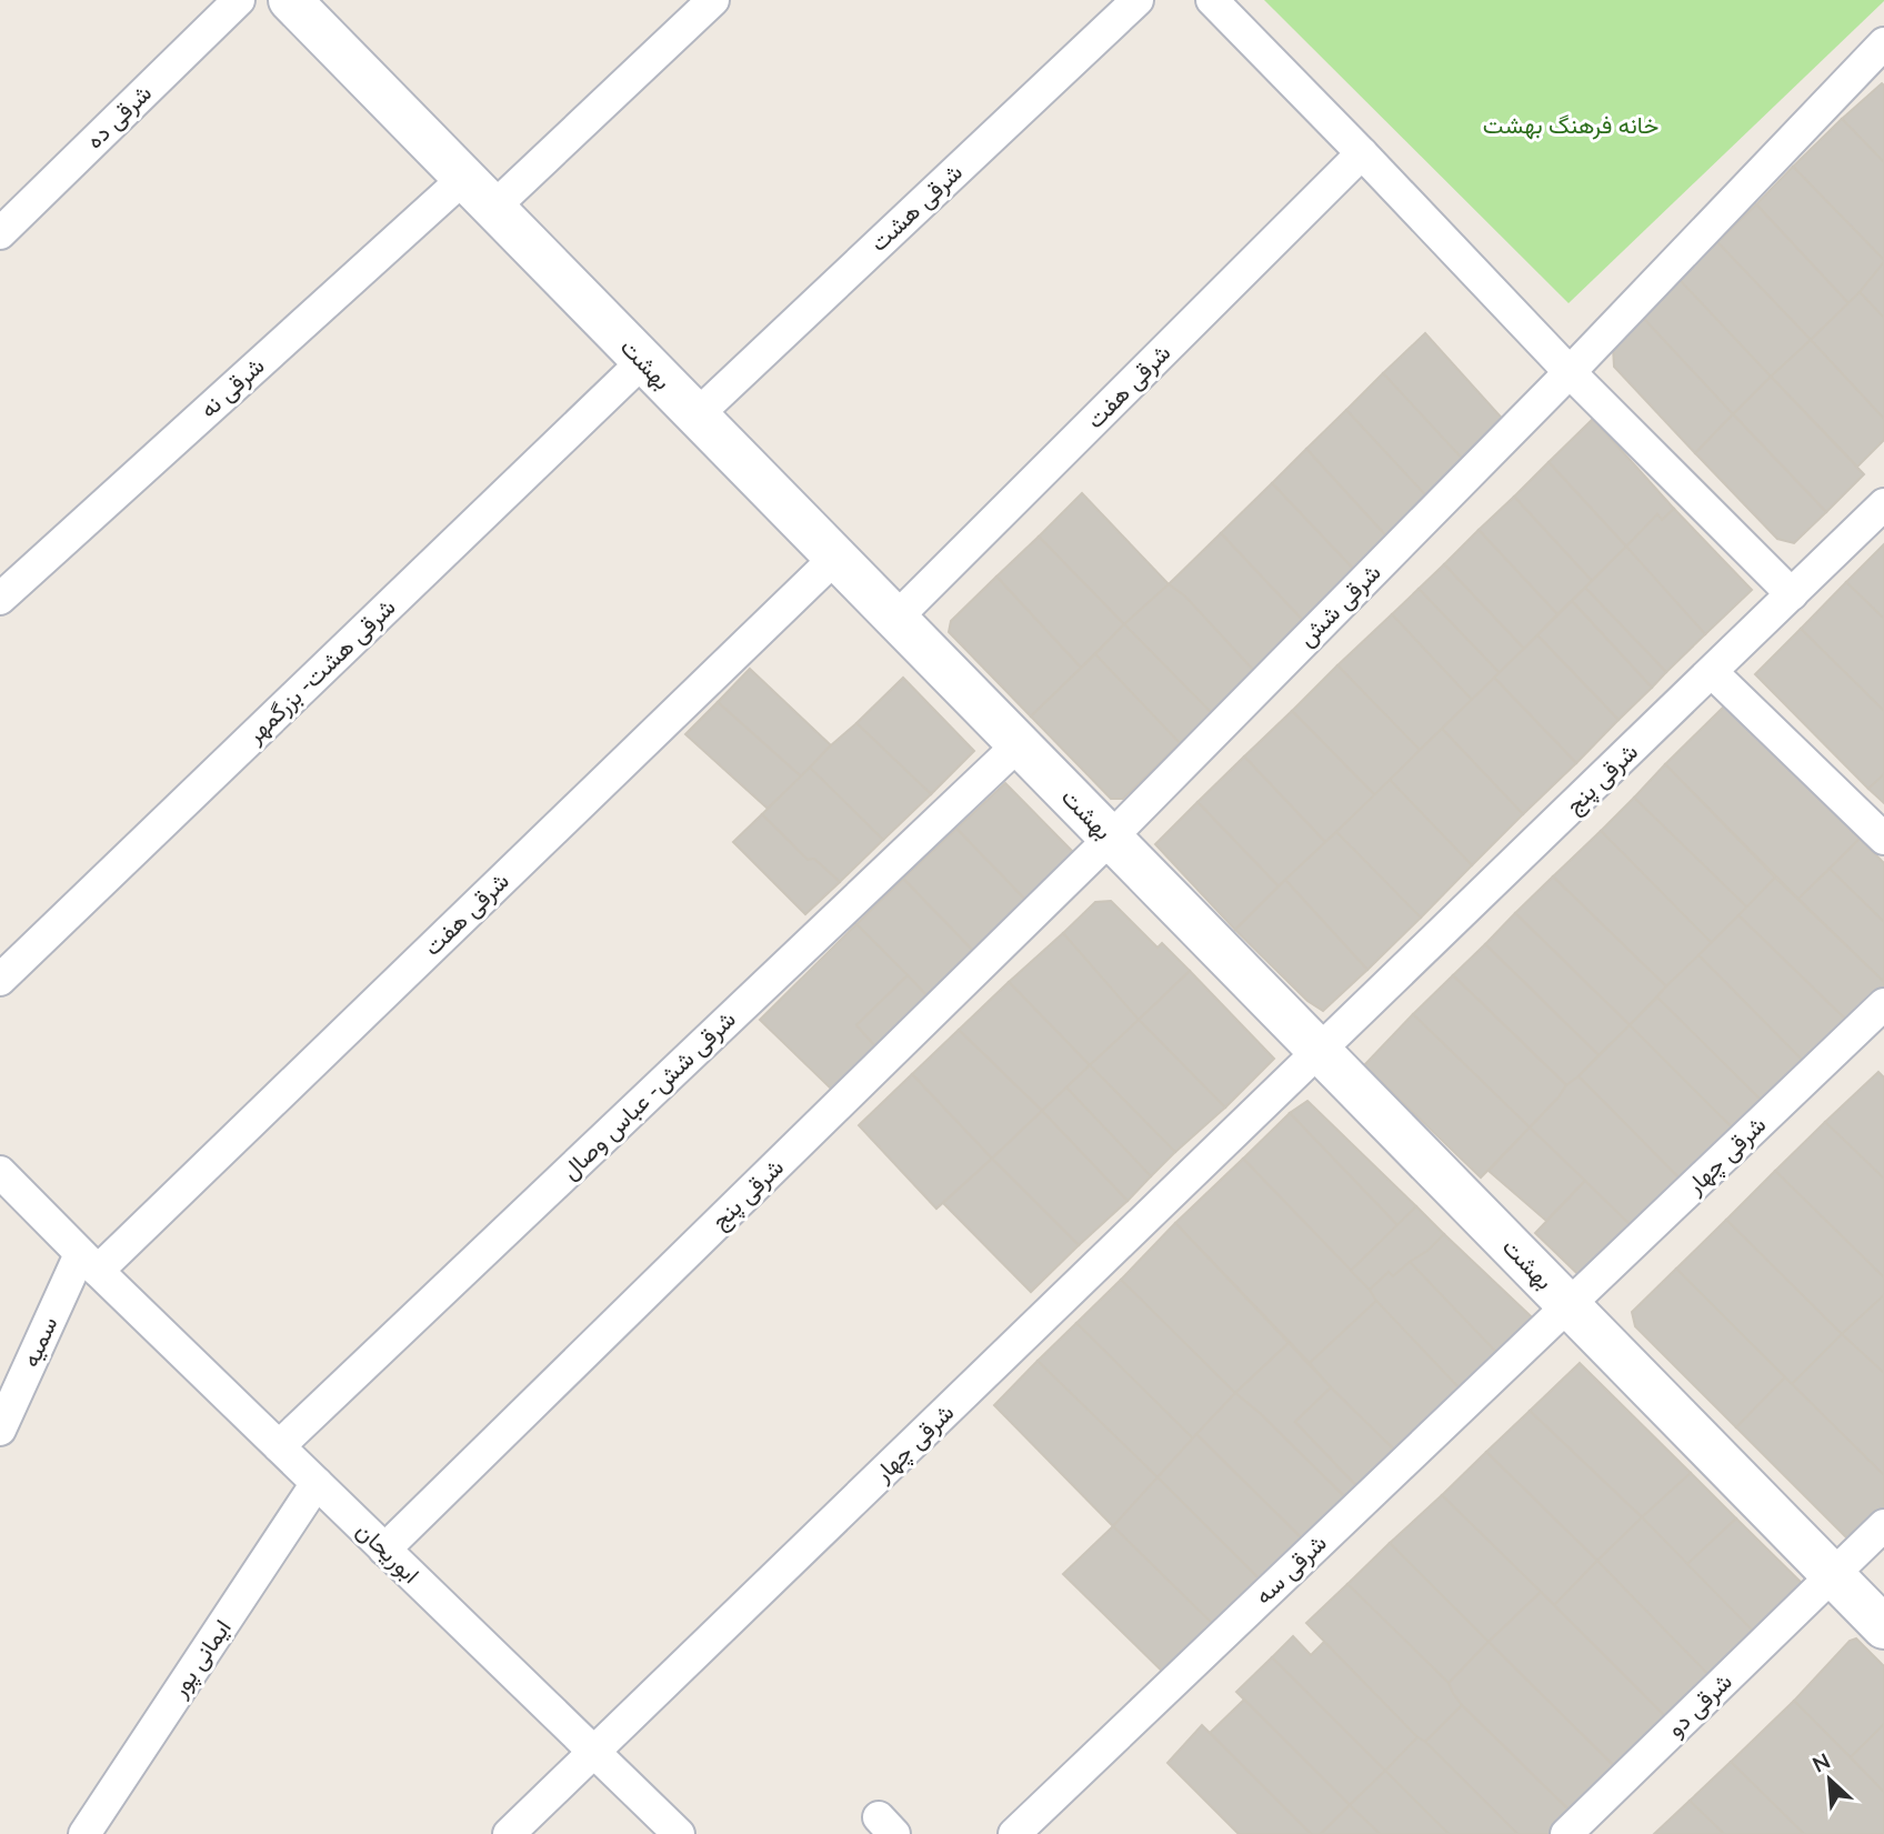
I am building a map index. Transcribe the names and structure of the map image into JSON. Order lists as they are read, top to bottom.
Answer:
{
  "streets": {
    "street": [
      "شرقی ده",
      "شرقی هشت",
      "بهشت",
      "شرقی هفت",
      "شرقی نه",
      "شرقی شش",
      "شرقی هشت- بزرگمهر",
      "شرقی پنج",
      "شرقی شش- عباس وصال",
      "شرقی چهار",
      "سمیه",
      "ابوریحان",
      "شرقی سه",
      "ایمانی پور",
      "شرقی دو"
    ]
  },
  "crossings": [
    ["شرقی هشت", "بهشت"],
    ["بهشت", "شرقی هفت"],
    ["بهشت", "شرقی نه"],
    ["بهشت", "شرقی شش"],
    ["بهشت", "شرقی هشت- بزرگمهر"],
    ["بهشت", "شرقی پنج"],
    ["بهشت", "شرقی شش- عباس وصال"],
    ["بهشت", "شرقی چهار"],
    ["بهشت", "شرقی سه"],
    ["بهشت", "شرقی دو"],
    ["شرقی هفت", "سمیه"],
    ["شرقی هفت", "ابوریحان"],
    ["شرقی شش", "شرقی پنج"],
    ["شرقی پنج", "شرقی چهار"],
    ["شرقی پنج", "ابوریحان"],
    ["شرقی شش- عباس وصال", "ابوریحان"],
    ["شرقی چهار", "ابوریحان"],
    ["شرقی چهار", "شرقی سه"],
    ["سمیه", "ابوریحان"],
    ["ابوریحان", "ایمانی پور"]
  ],
  "parks": ["خانه فرهنگ بهشت"],
  "north": "top left"
}
